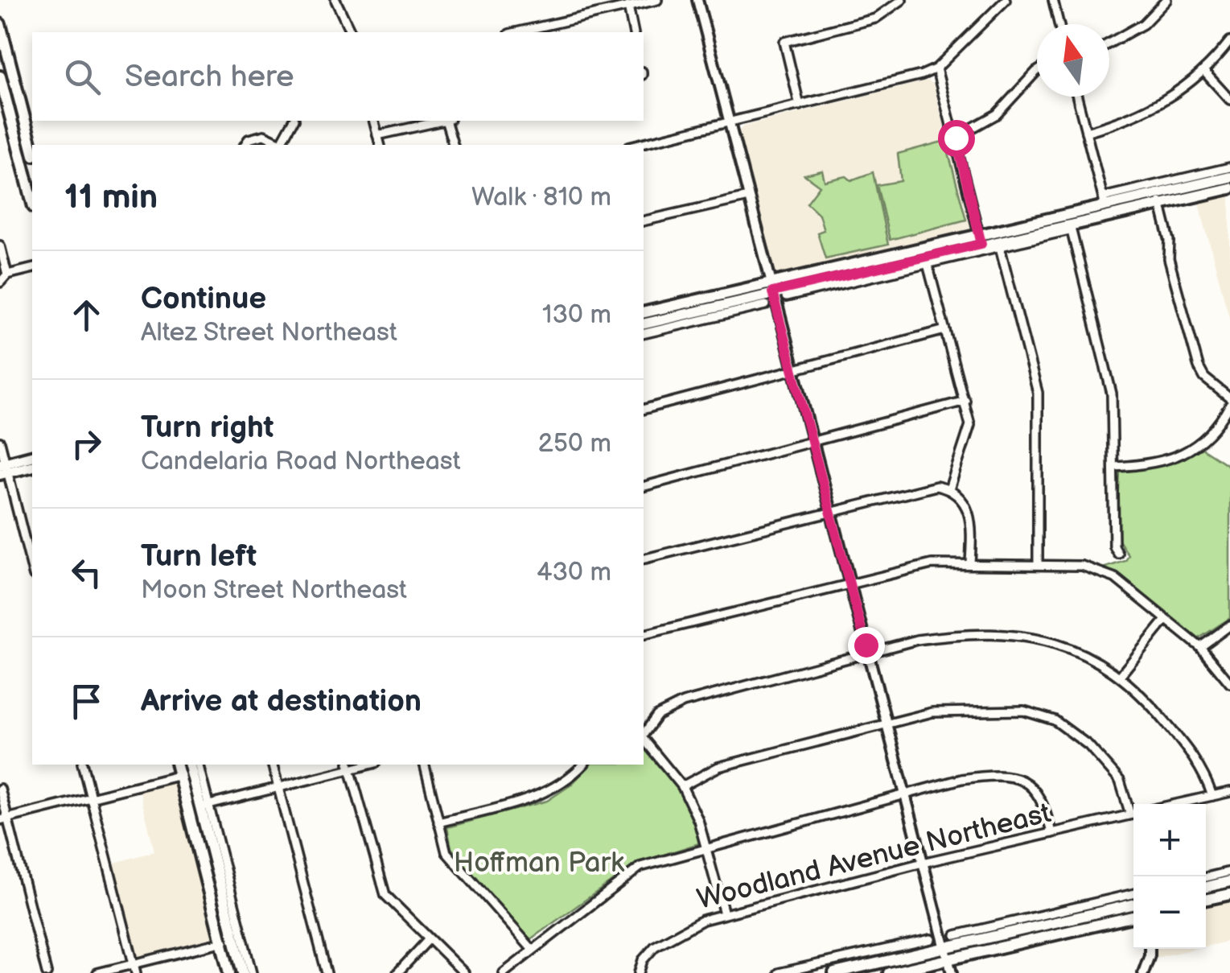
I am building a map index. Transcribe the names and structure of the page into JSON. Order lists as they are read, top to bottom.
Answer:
{
  "streets": {
    "street": ["Woodland Avenue Northeast"]
  },
  "parks": ["Hoffman Park"],
  "north": "top",
  "page": {
    "search": "Search here",
    "heading": ["11 min", "Walk · 810 m"],
    "list": [
      ["Continue", "Altez Street Northeast", "130 m"],
      ["Turn right", "Candelaria Road Northeast", "250 m"],
      ["Turn left", "Moon Street Northeast", "430 m"],
      "Arrive at destination"
    ],
    "map_buttons": ["+", "−"]
  }
}
